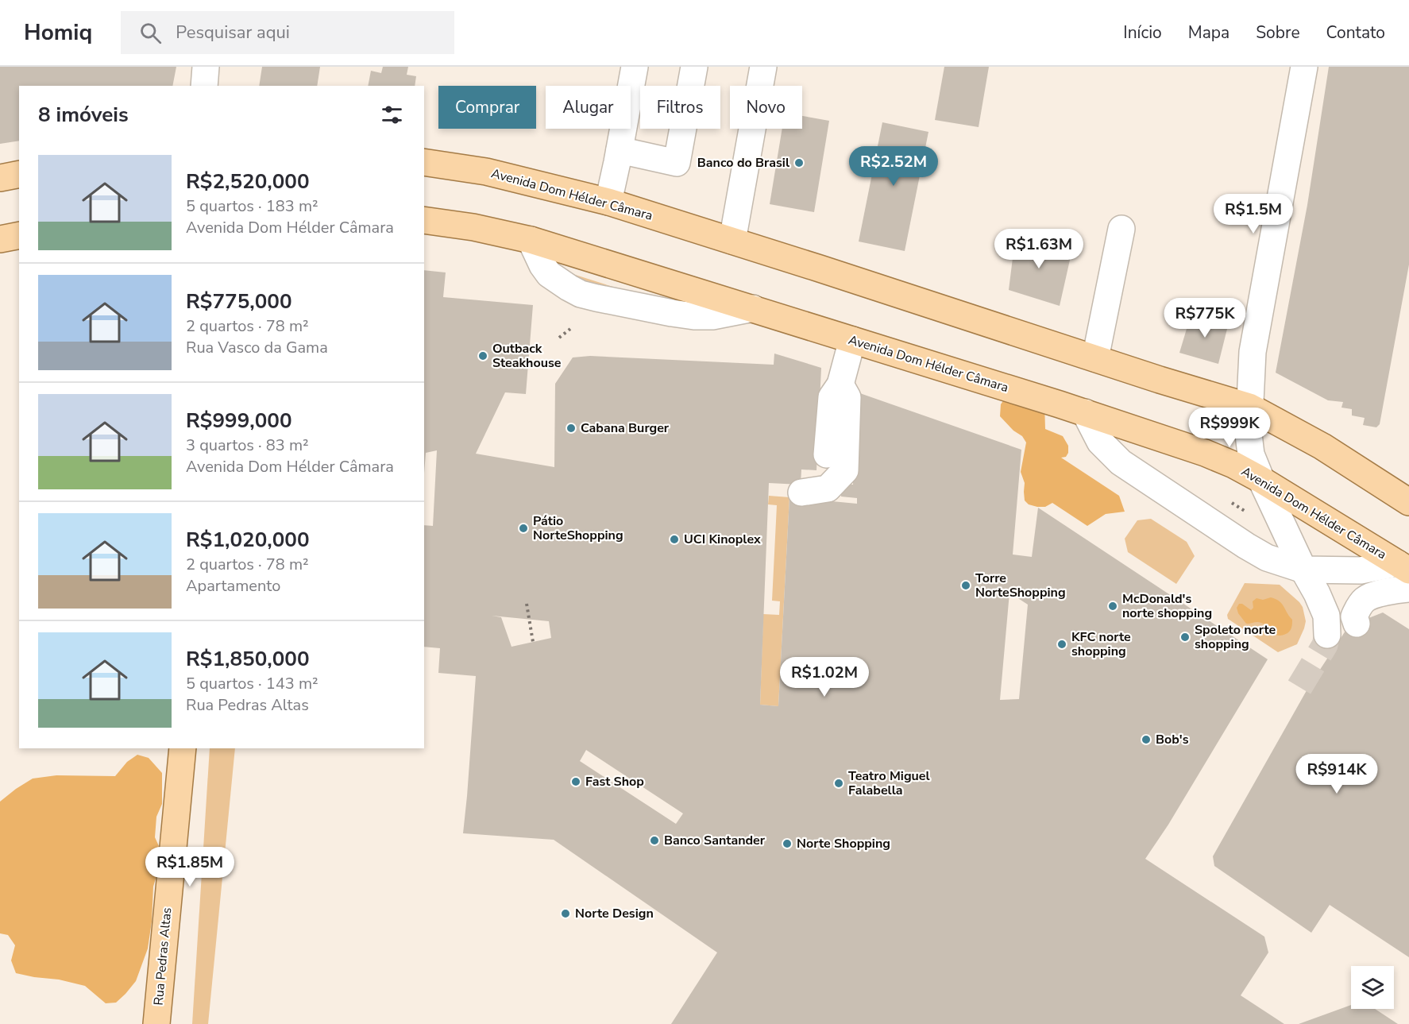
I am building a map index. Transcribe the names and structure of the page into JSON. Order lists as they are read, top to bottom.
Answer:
{
  "streets": {
    "main road": ["Avenida Dom Hélder Câmara", "Rua Pedras Altas"]
  },
  "places": [
    "Banco do Brasil",
    "Outback Steakhouse",
    "Cabana Burger",
    "Pátio NorteShopping",
    "UCI Kinoplex",
    "Torre NorteShopping",
    "McDonald's norte shopping",
    "Spoleto norte shopping",
    "KFC norte shopping",
    "Bob's",
    "Fast Shop",
    "Teatro Miguel Falabella",
    "Banco Santander",
    "Norte Shopping",
    "Norte Design"
  ],
  "page": {
    "header": "Homiq",
    "search": "Pesquisar aqui",
    "nav": [
      "Início",
      "Mapa",
      "Sobre",
      "Contato"
    ],
    "chip": [
      "Comprar",
      "Alugar",
      "Filtros",
      "Novo"
    ],
    "heading": "8 imóveis",
    "list": [
      {
        "name": "R$2,520,000",
        "note": "5 quartos · 183 m² · Avenida Dom Hélder Câmara"
      },
      {
        "name": "R$775,000",
        "note": "2 quartos · 78 m² · Rua Vasco da Gama"
      },
      {
        "name": "R$999,000",
        "note": "3 quartos · 83 m² · Avenida Dom Hélder Câmara"
      },
      {
        "name": "R$1,020,000",
        "note": "2 quartos · 78 m² · Apartamento"
      },
      {
        "name": "R$1,850,000",
        "note": "5 quartos · 143 m² · Rua Pedras Altas"
      }
    ],
    "price": [
      "R$2.52M",
      "R$1.5M",
      "R$1.63M",
      "R$775K",
      "R$999K",
      "R$1.02M",
      "R$914K",
      "R$1.85M"
    ]
  }
}
